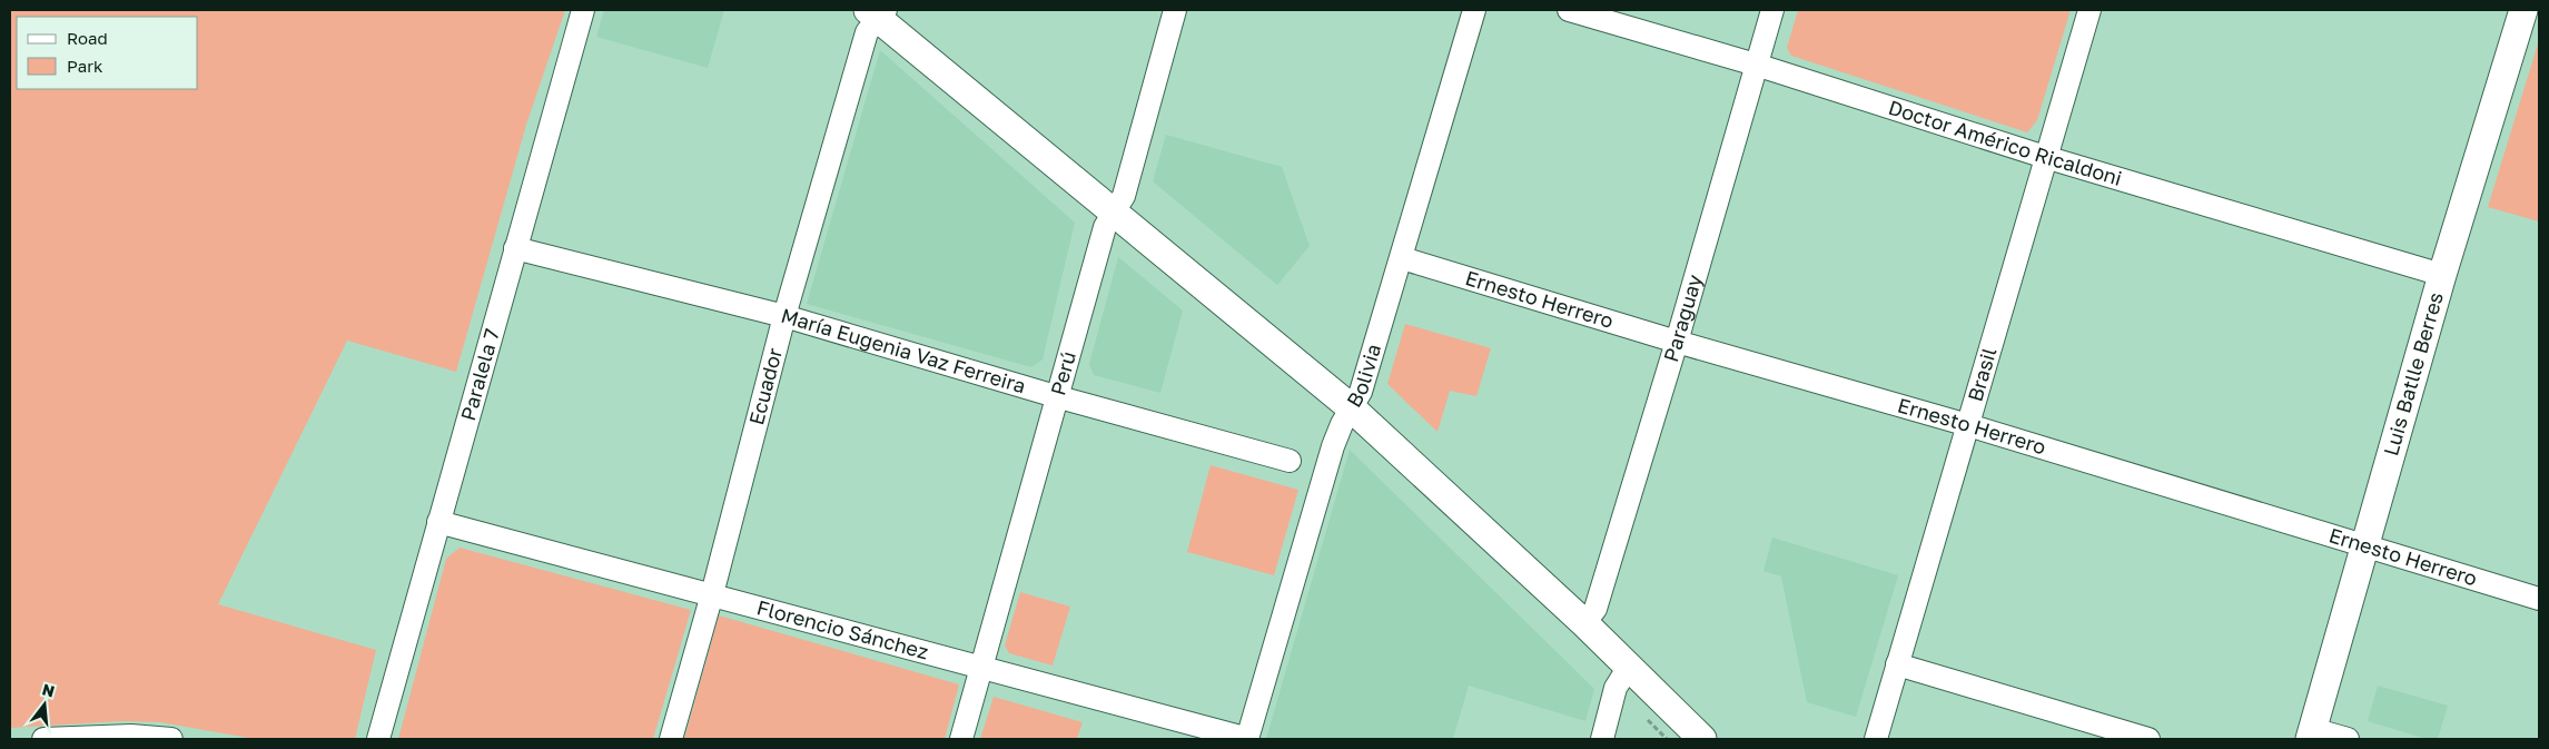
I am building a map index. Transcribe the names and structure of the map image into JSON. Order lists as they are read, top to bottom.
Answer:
{
  "streets": {
    "street": [
      "Doctor Américo Ricaldoni",
      "Ernesto Herrero",
      "Paraguay",
      "María Eugenia Vaz Ferreira",
      "Perú",
      "Paralela 7",
      "Luis Batlle Berres",
      "Bolivia",
      "Brasil",
      "Ecuador",
      "Florencio Sánchez"
    ]
  },
  "crossings": [
    ["Doctor Américo Ricaldoni", "Paraguay"],
    ["Doctor Américo Ricaldoni", "Luis Batlle Berres"],
    ["Doctor Américo Ricaldoni", "Brasil"],
    ["Ernesto Herrero", "Paraguay"],
    ["Ernesto Herrero", "Luis Batlle Berres"],
    ["Ernesto Herrero", "Bolivia"],
    ["Ernesto Herrero", "Brasil"],
    ["María Eugenia Vaz Ferreira", "Perú"],
    ["María Eugenia Vaz Ferreira", "Paralela 7"],
    ["María Eugenia Vaz Ferreira", "Ecuador"],
    ["Perú", "Florencio Sánchez"],
    ["Paralela 7", "Florencio Sánchez"],
    ["Bolivia", "Florencio Sánchez"],
    ["Ecuador", "Florencio Sánchez"]
  ],
  "legend": ["Road", "Park"],
  "north": "top"
}
